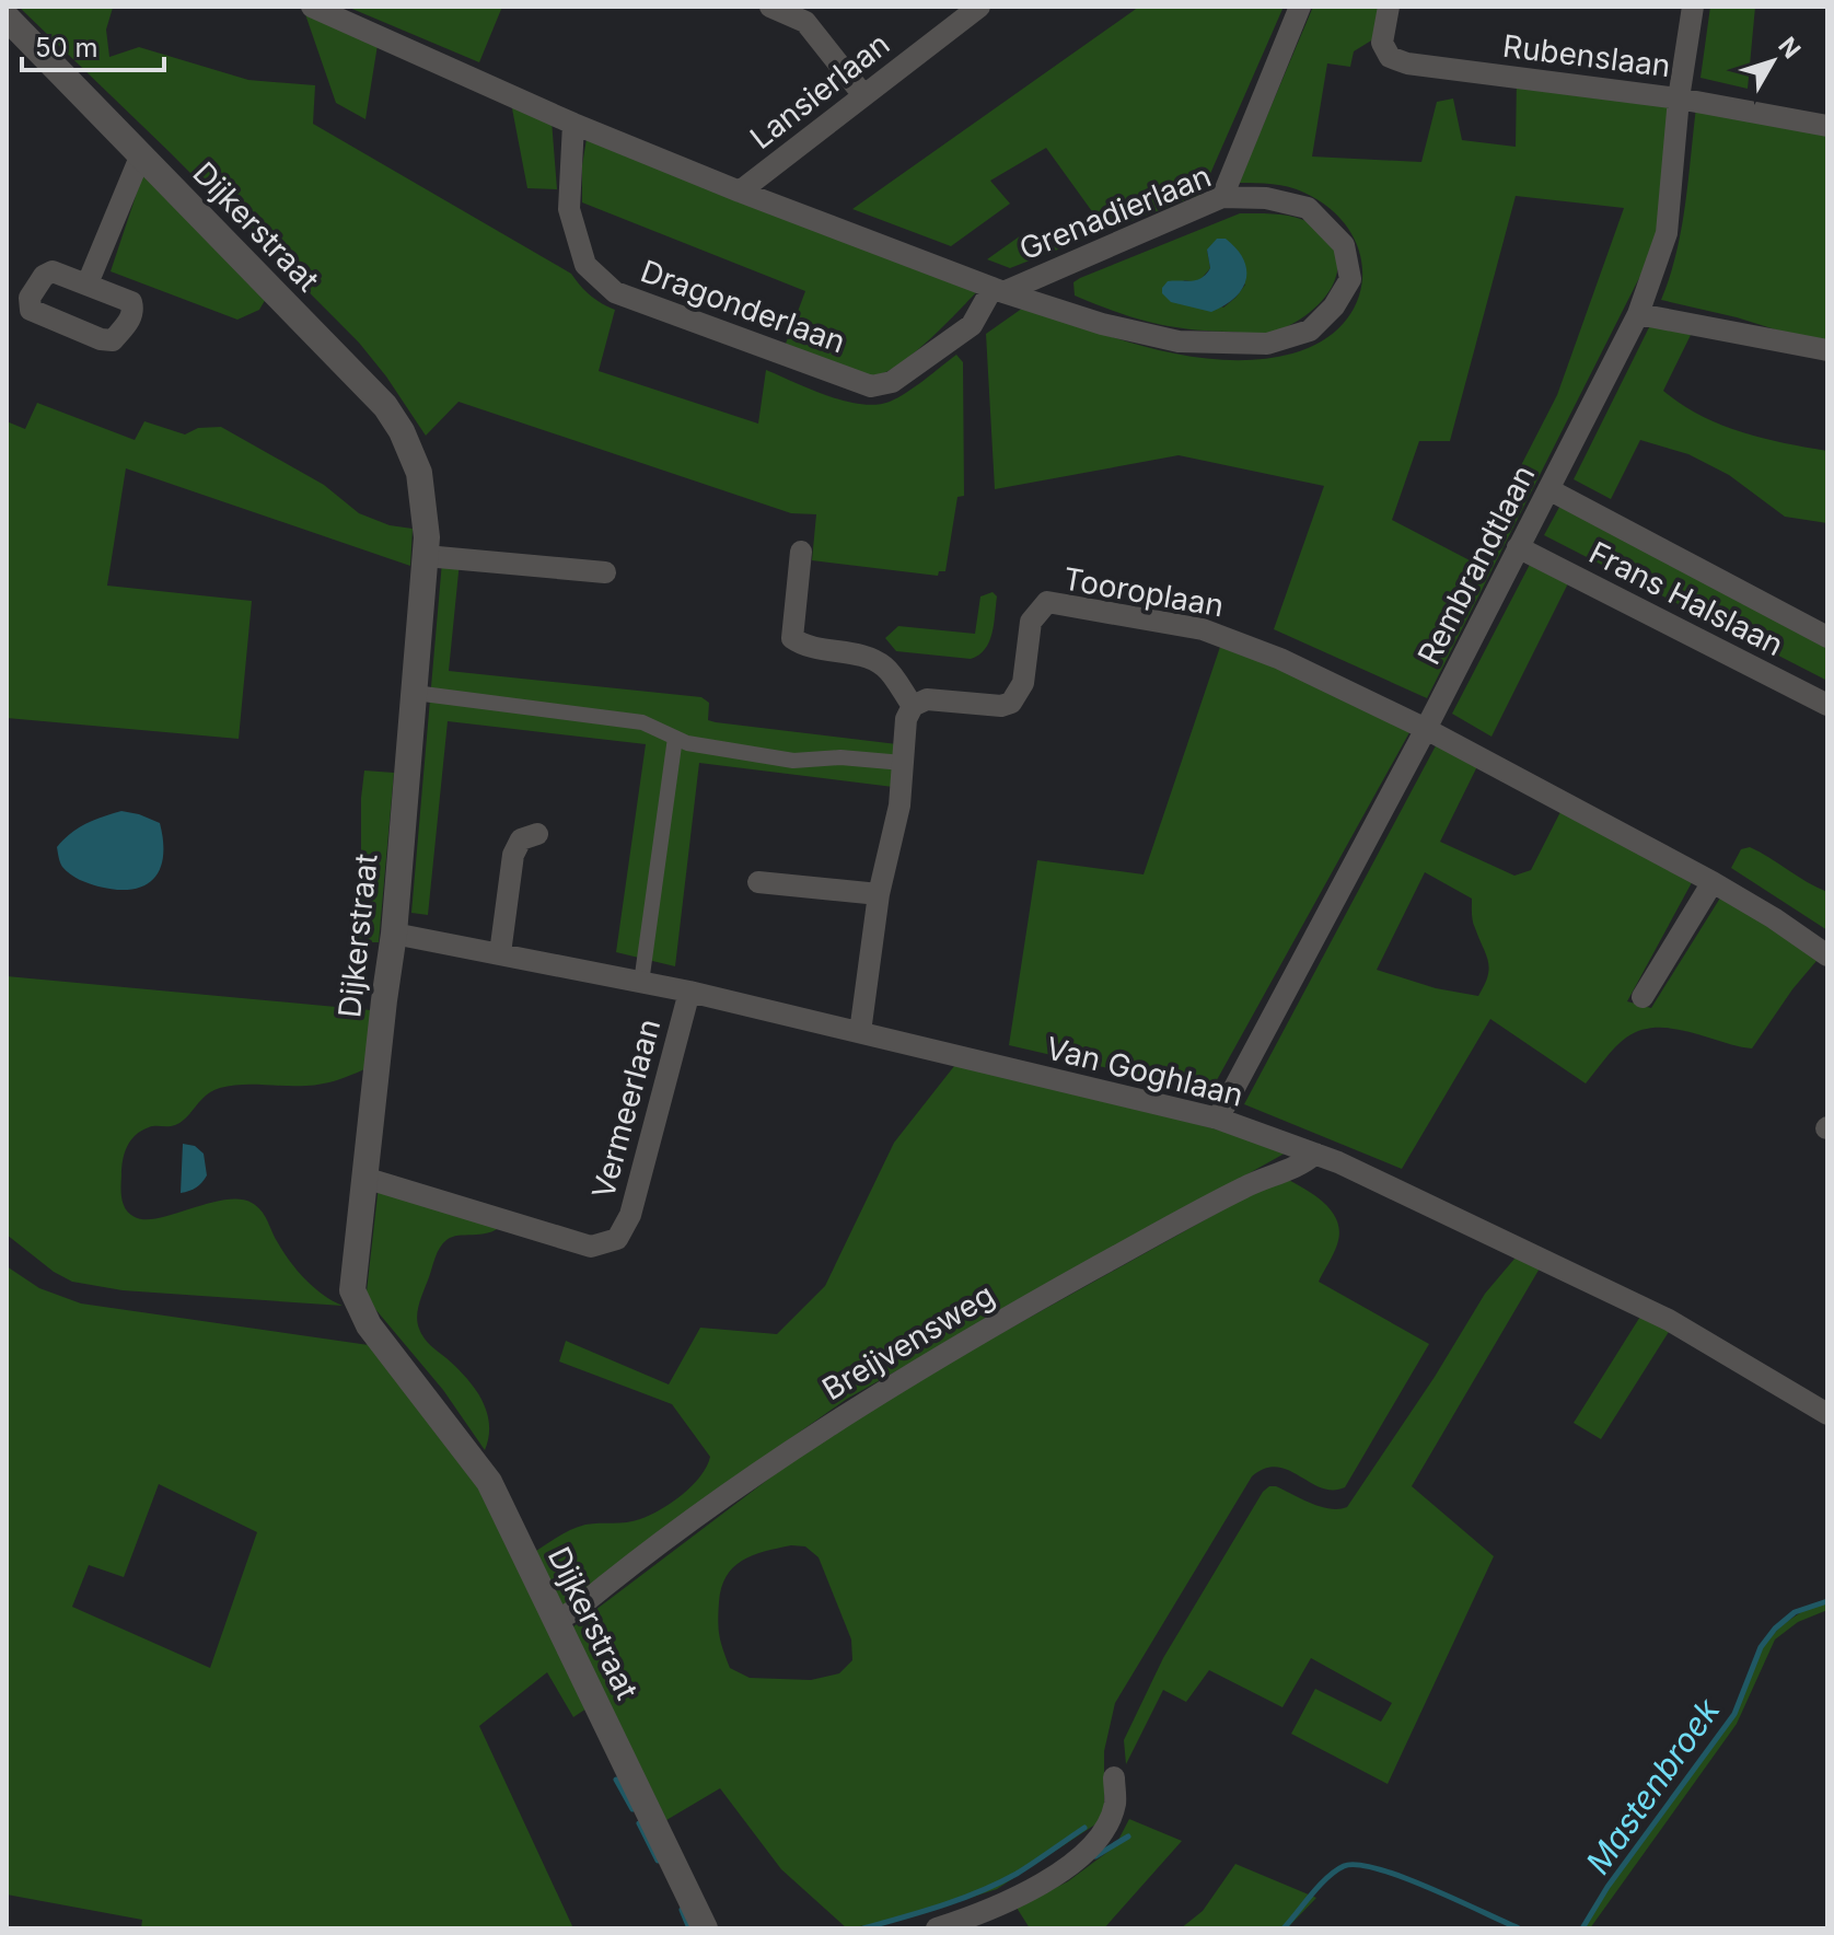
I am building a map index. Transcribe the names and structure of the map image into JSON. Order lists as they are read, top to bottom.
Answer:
{
  "streets": {
    "street": [
      "Rubenslaan",
      "Lansierlaan",
      "Grenadierlaan",
      "Dijkerstraat",
      "Dragonderlaan",
      "Rembrandtlaan",
      "Tooroplaan",
      "Frans Halslaan",
      "Van Goghlaan",
      "Vermeerlaan",
      "Breijvensweg"
    ]
  },
  "crossings": [
    ["Rubenslaan", "Rembrandtlaan"],
    ["Lansierlaan", "Grenadierlaan"],
    ["Grenadierlaan", "Dragonderlaan"],
    ["Dijkerstraat", "Van Goghlaan"],
    ["Dijkerstraat", "Vermeerlaan"],
    ["Dijkerstraat", "Breijvensweg"],
    ["Rembrandtlaan", "Tooroplaan"],
    ["Rembrandtlaan", "Frans Halslaan"],
    ["Rembrandtlaan", "Van Goghlaan"],
    ["Van Goghlaan", "Vermeerlaan"],
    ["Van Goghlaan", "Breijvensweg"]
  ],
  "water": ["Mastenbroek"],
  "scale_bar": "50 m",
  "north": "top right"
}
